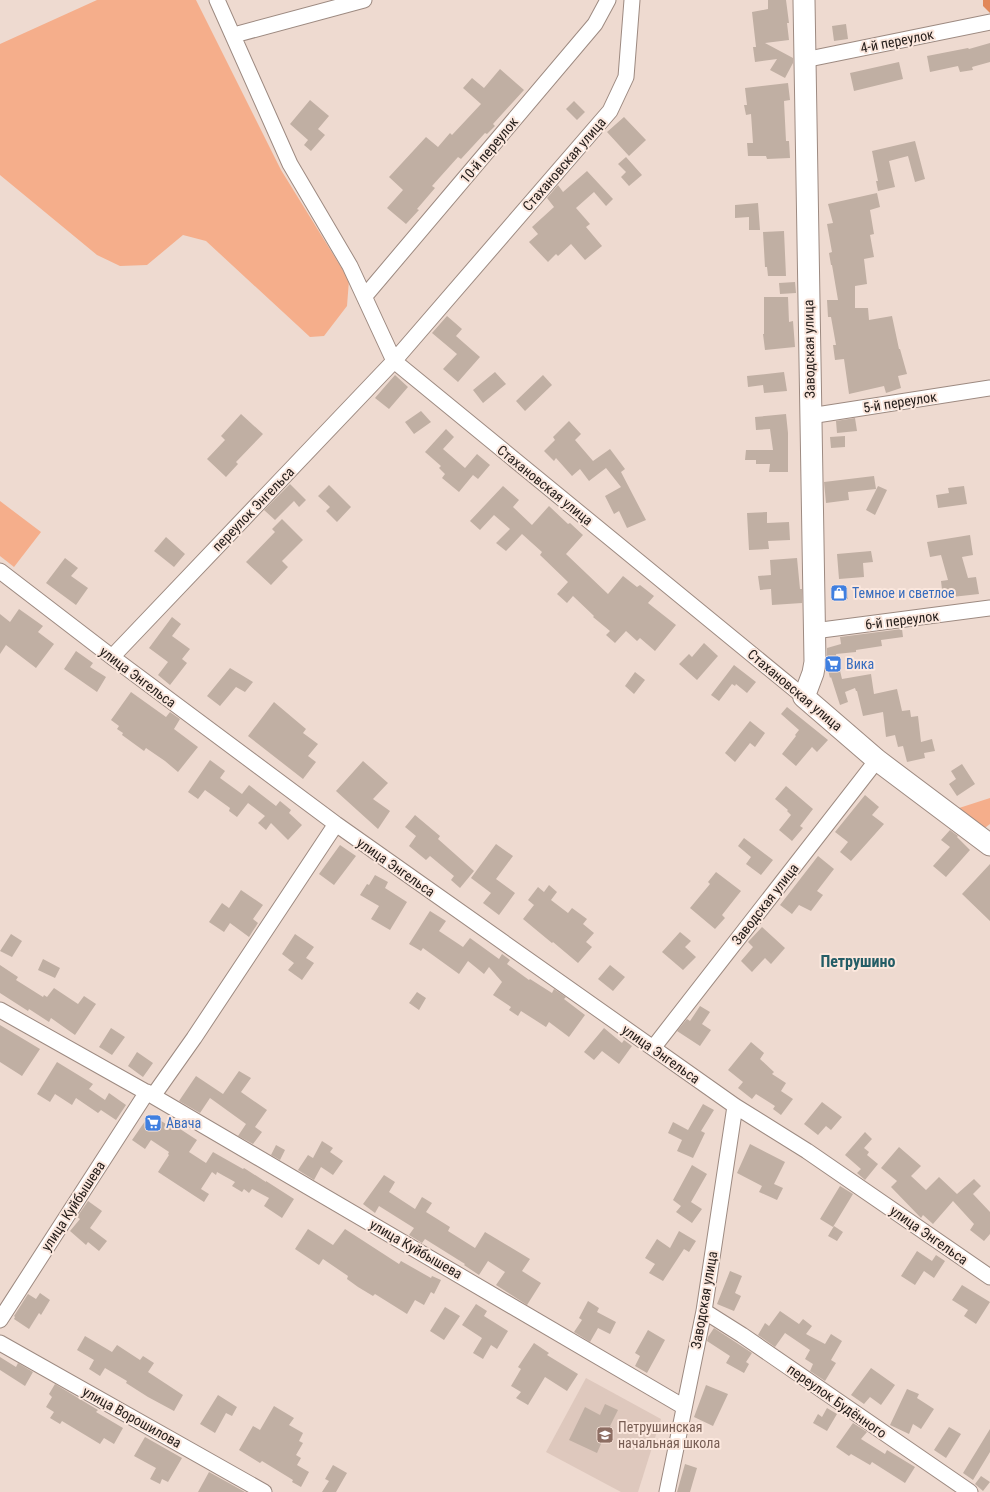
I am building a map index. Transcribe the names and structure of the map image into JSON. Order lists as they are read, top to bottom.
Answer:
{
  "streets": {
    "street": [
      "4-й переулок",
      "10-й переулок",
      "Стахановская улица",
      "Заводская улица",
      "5-й переулок",
      "переулок Энгельса",
      "6-й переулок",
      "улица Энгельса",
      "улица Куйбышева",
      "переулок Будённого",
      "улица Ворошилова"
    ]
  },
  "crossings": [
    ["4-й переулок", "Заводская улица"],
    ["Стахановская улица", "Заводская улица"],
    ["Стахановская улица", "переулок Энгельса"],
    ["Заводская улица", "5-й переулок"],
    ["Заводская улица", "6-й переулок"],
    ["Заводская улица", "улица Энгельса"],
    ["Заводская улица", "улица Куйбышева"],
    ["Заводская улица", "переулок Будённого"],
    ["переулок Энгельса", "улица Энгельса"]
  ],
  "districts": ["Петрушино"],
  "places": {
    "shop": ["Темное и светлое"],
    "supermarket": ["Вика", "Авача"],
    "school or university": ["Петрушинская начальная школа"]
  }
}
